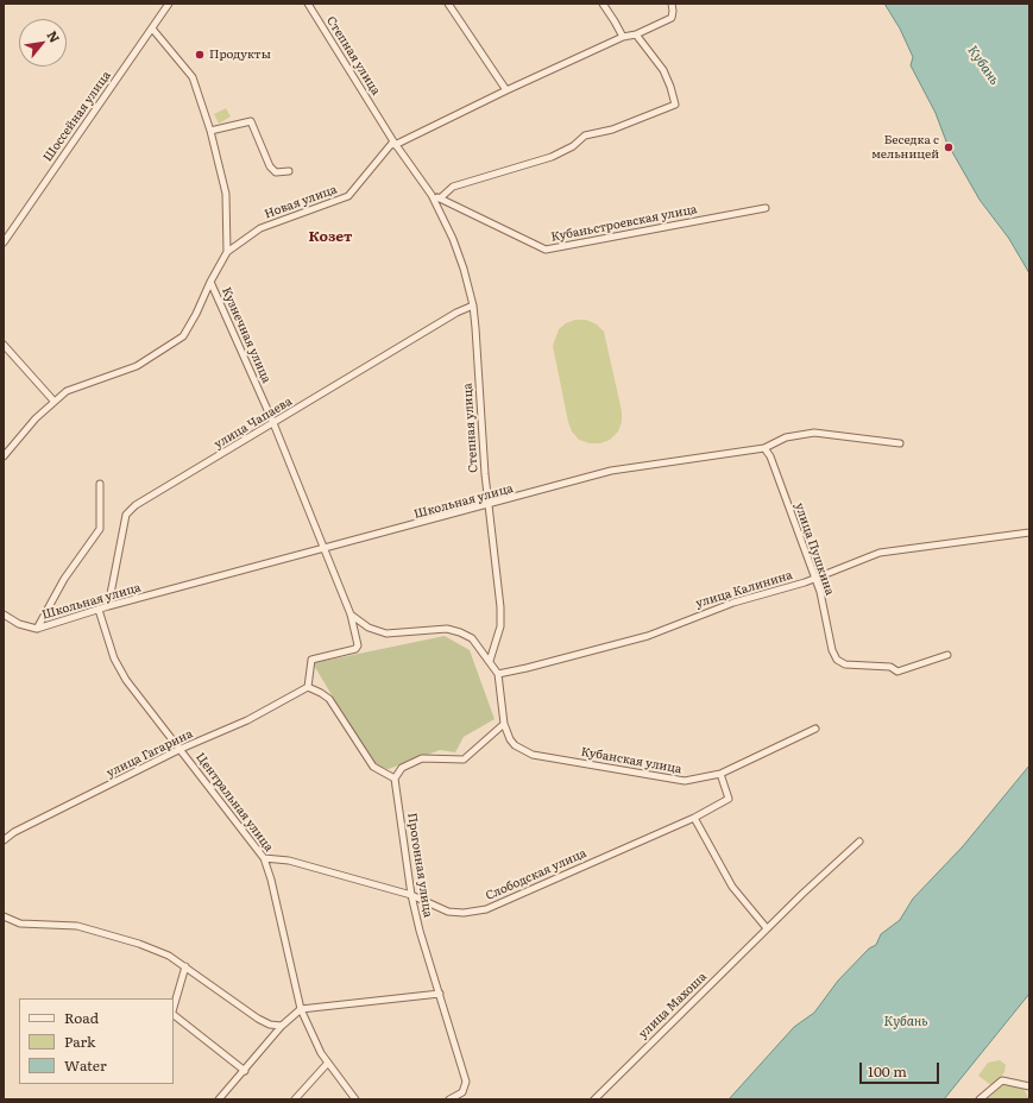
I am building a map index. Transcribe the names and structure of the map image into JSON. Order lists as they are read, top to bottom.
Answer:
{
  "streets": {
    "street": [
      "Степная улица",
      "Шоссейная улица",
      "Новая улица",
      "Кубаньстроевская улица",
      "Кузнечная улица",
      "улица Чапаева",
      "Школьная улица",
      "улица Пушкина",
      "улица Калинина",
      "улица Гагарина",
      "Кубанская улица",
      "Центральная улица",
      "Прогонная улица",
      "Слободская улица",
      "улица Махоша"
    ]
  },
  "crossings": [
    ["Степная улица", "Новая улица"],
    ["Степная улица", "Кубаньстроевская улица"],
    ["Степная улица", "улица Чапаева"],
    ["Степная улица", "Школьная улица"],
    ["Новая улица", "Кузнечная улица"],
    ["Кузнечная улица", "улица Чапаева"],
    ["Кузнечная улица", "Школьная улица"],
    ["Кузнечная улица", "улица Гагарина"],
    ["улица Чапаева", "Школьная улица"],
    ["Школьная улица", "улица Пушкина"],
    ["Школьная улица", "Центральная улица"],
    ["улица Пушкина", "улица Калинина"],
    ["улица Калинина", "Кубанская улица"],
    ["улица Гагарина", "Центральная улица"],
    ["Кубанская улица", "Слободская улица"],
    ["Центральная улица", "Слободская улица"],
    ["Прогонная улица", "Слободская улица"]
  ],
  "districts": ["Козет"],
  "water": ["Кубань"],
  "places": ["Продукты", "Беседка с мельницей"],
  "legend": ["Road", "Park", "Water"],
  "scale_bar": "100 m",
  "north": "top right"
}
